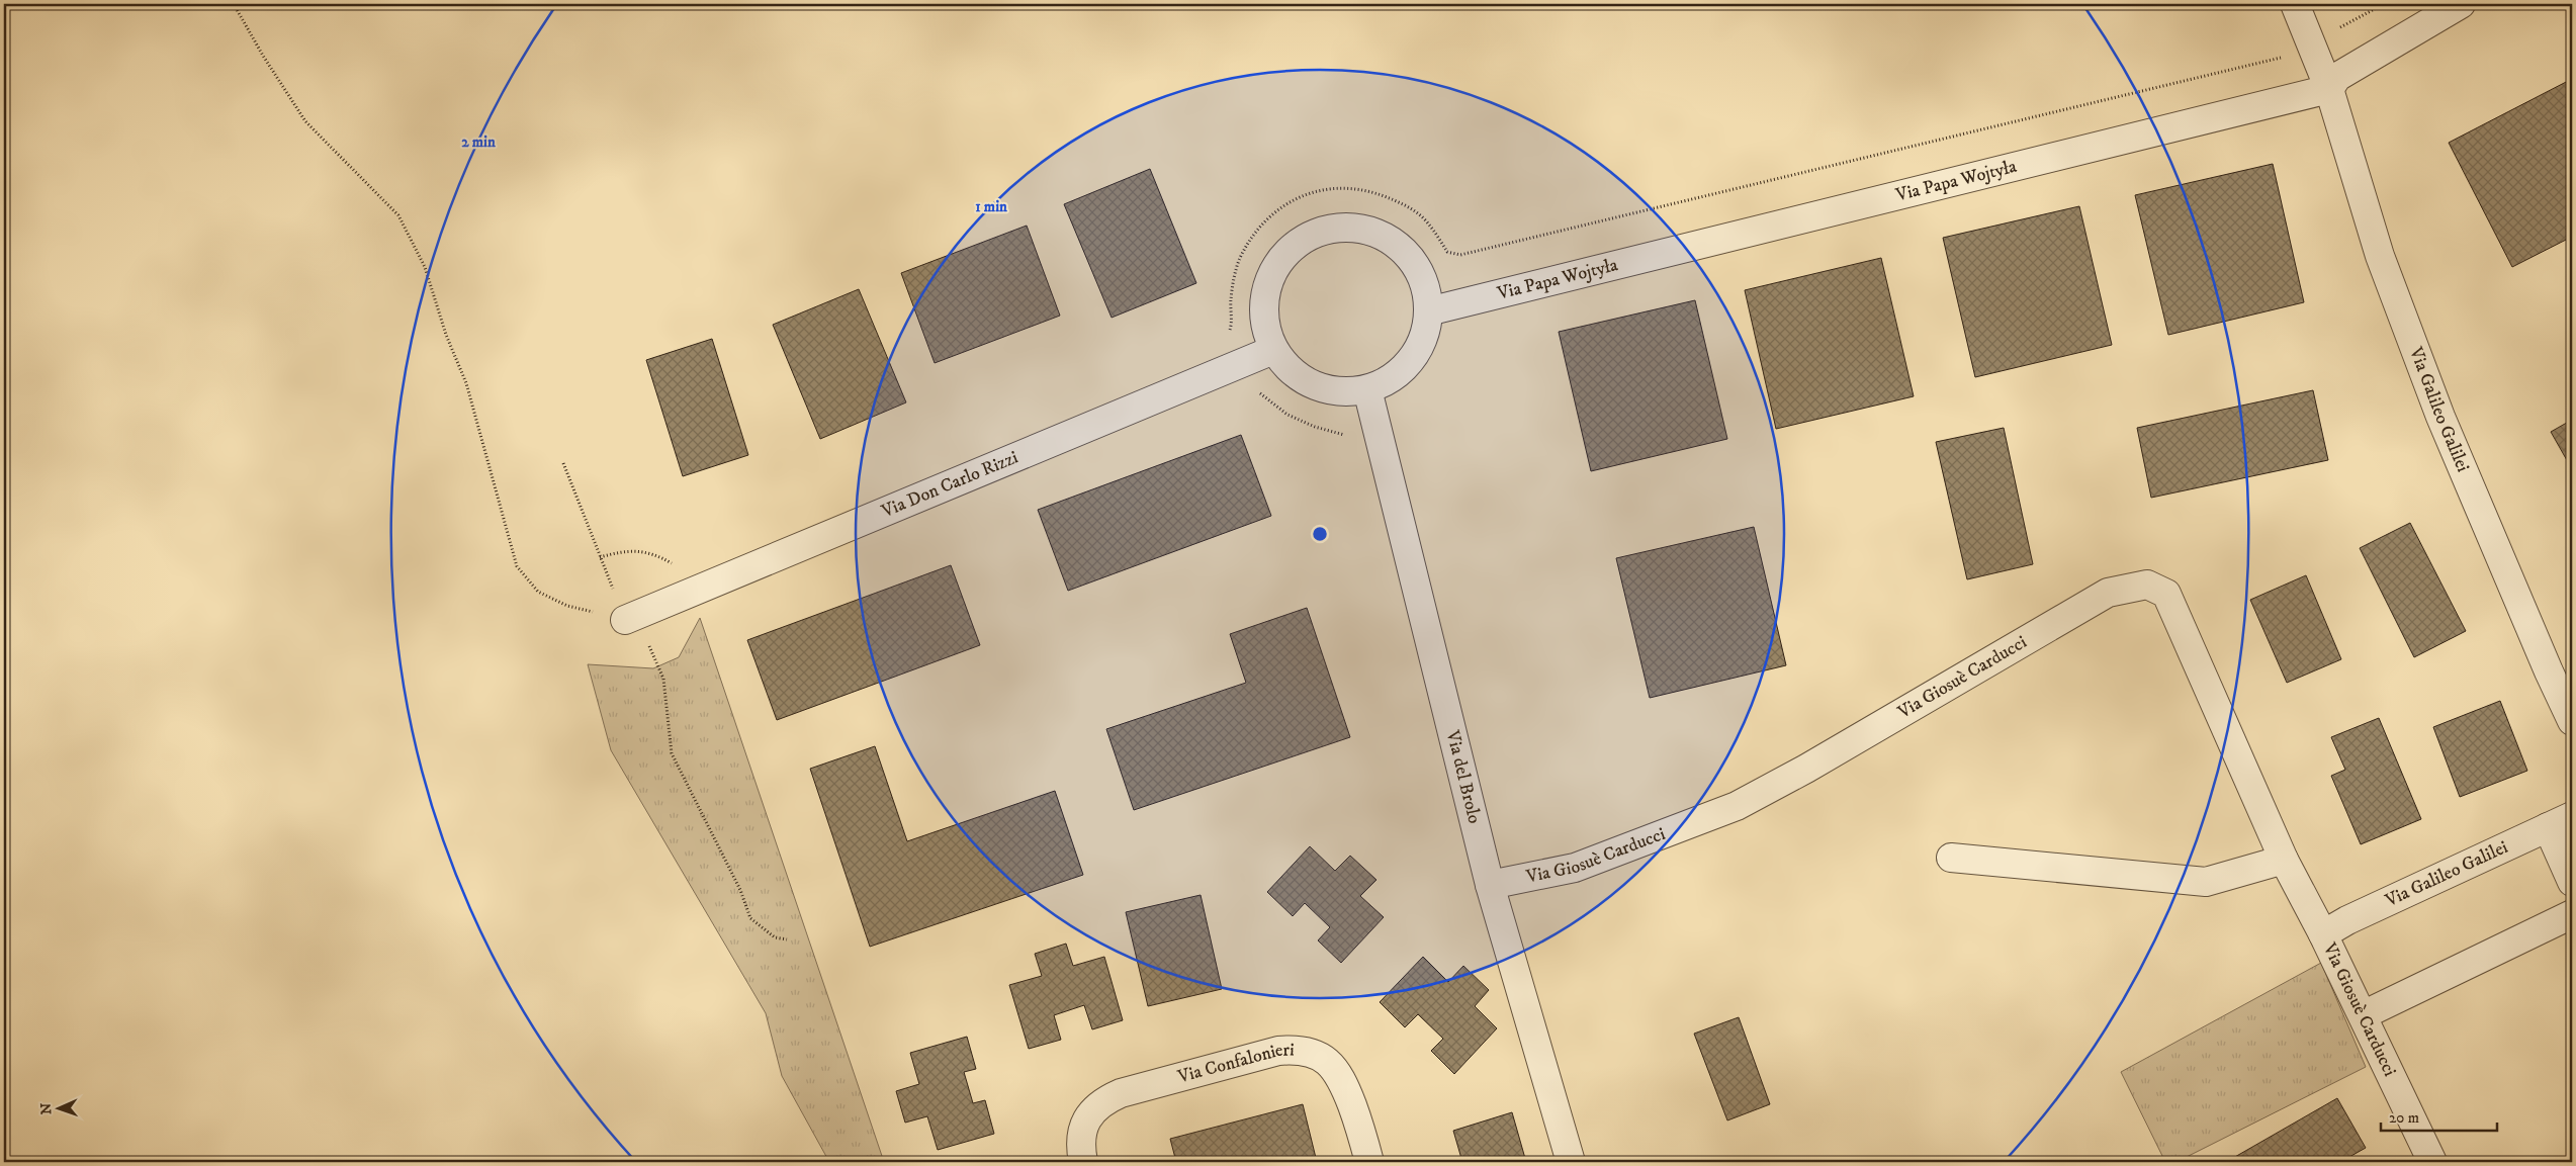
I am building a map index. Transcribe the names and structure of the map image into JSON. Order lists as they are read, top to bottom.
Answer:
{
  "streets": {
    "street": [
      "Via Papa Wojtyła",
      "Via Galileo Galilei",
      "Via Don Carlo Rizzi",
      "Via Giosuè Carducci",
      "Via del Brolo",
      "Via Confalonieri"
    ]
  },
  "crossings": [
    ["Via Papa Wojtyła", "Via Galileo Galilei"],
    ["Via Papa Wojtyła", "Via Don Carlo Rizzi"],
    ["Via Papa Wojtyła", "Via del Brolo"],
    ["Via Galileo Galilei", "Via Giosuè Carducci"],
    ["Via Don Carlo Rizzi", "Via del Brolo"],
    ["Via Giosuè Carducci", "Via del Brolo"]
  ],
  "scale_bar": "20 m",
  "north": "left",
  "rings": ["2 min", "1 min"]
}
